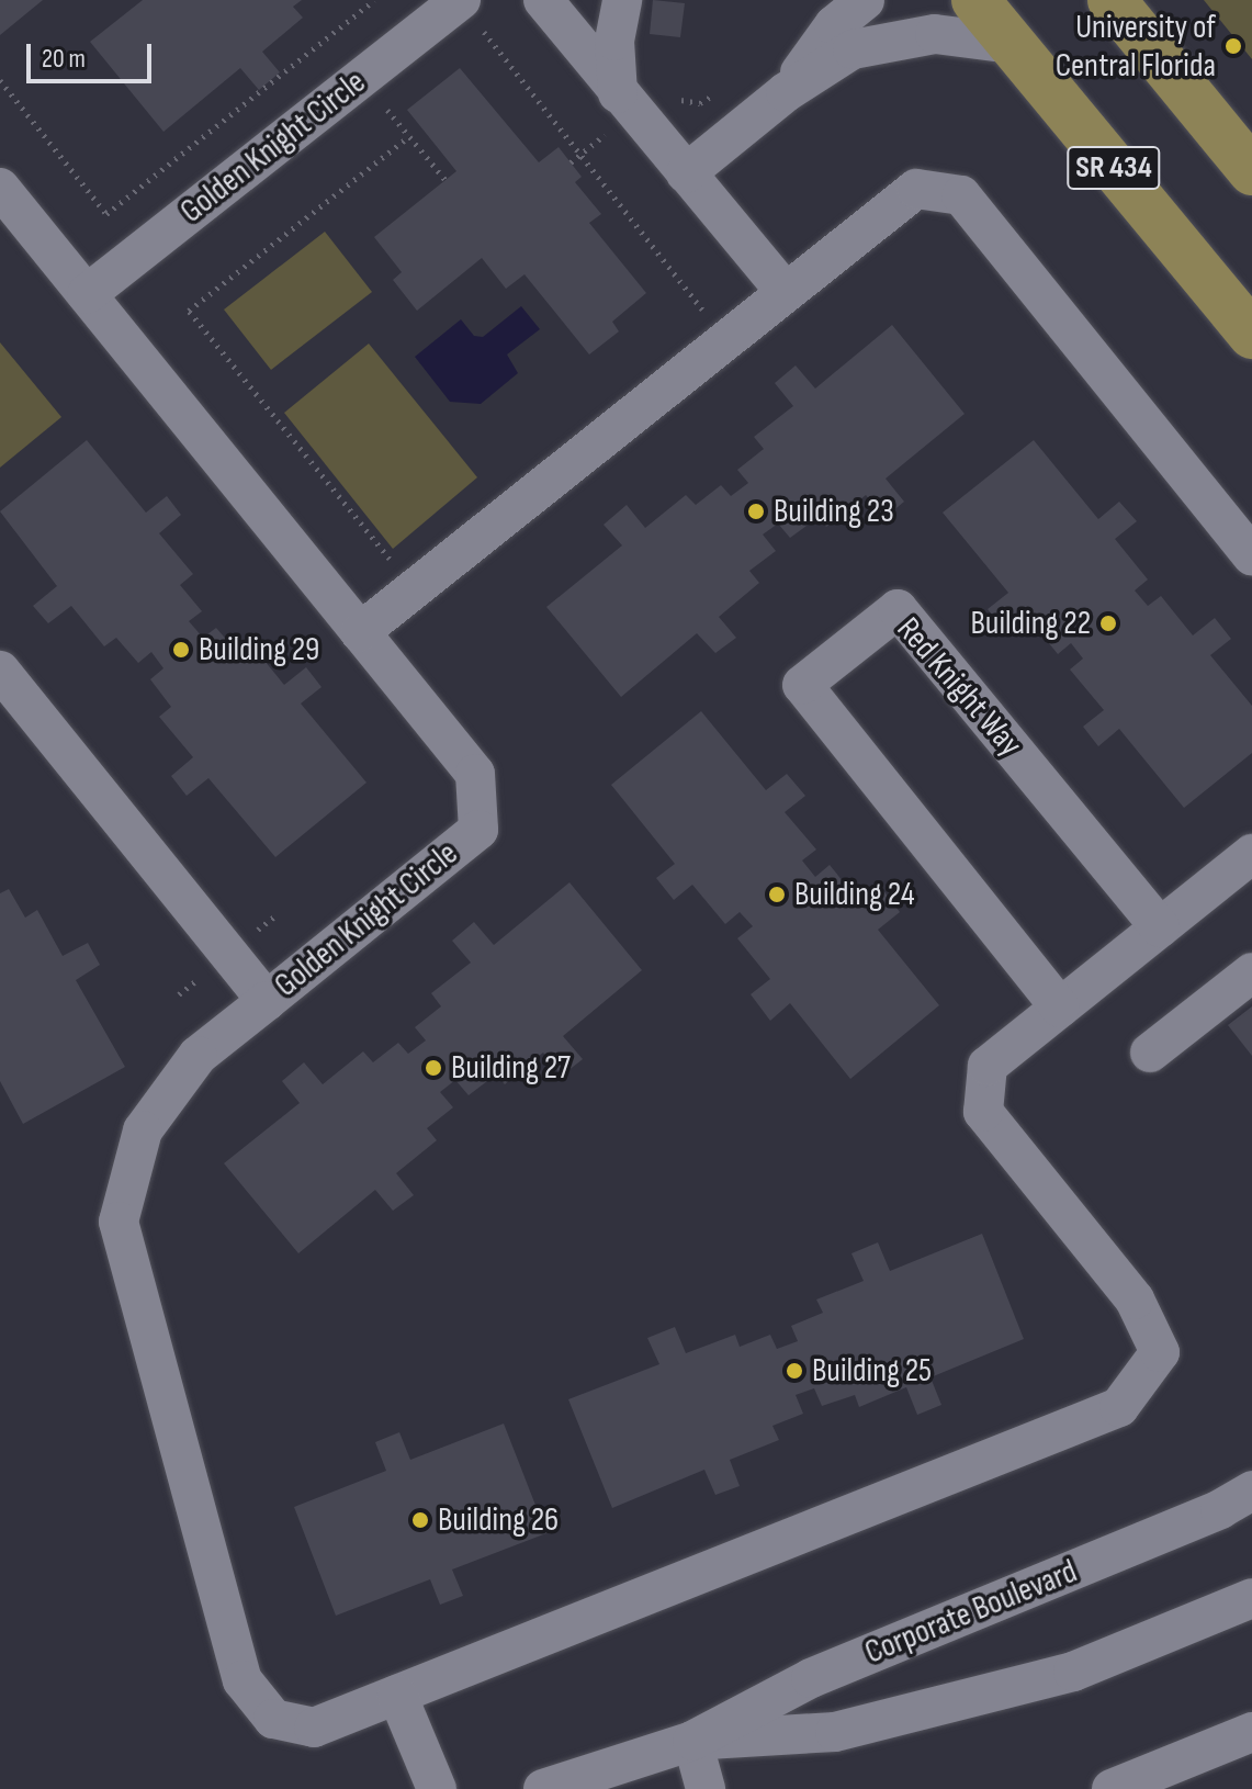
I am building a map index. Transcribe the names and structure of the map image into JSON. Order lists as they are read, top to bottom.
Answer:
{
  "streets": {
    "main road": ["SR 434"],
    "street": ["Golden Knight Circle", "Red Knight Way", "Corporate Boulevard"]
  },
  "places": [
    "University of Central Florida",
    "Building 23",
    "Building 22",
    "Building 29",
    "Building 24",
    "Building 27",
    "Building 25",
    "Building 26"
  ],
  "scale_bar": "20 m"
}
